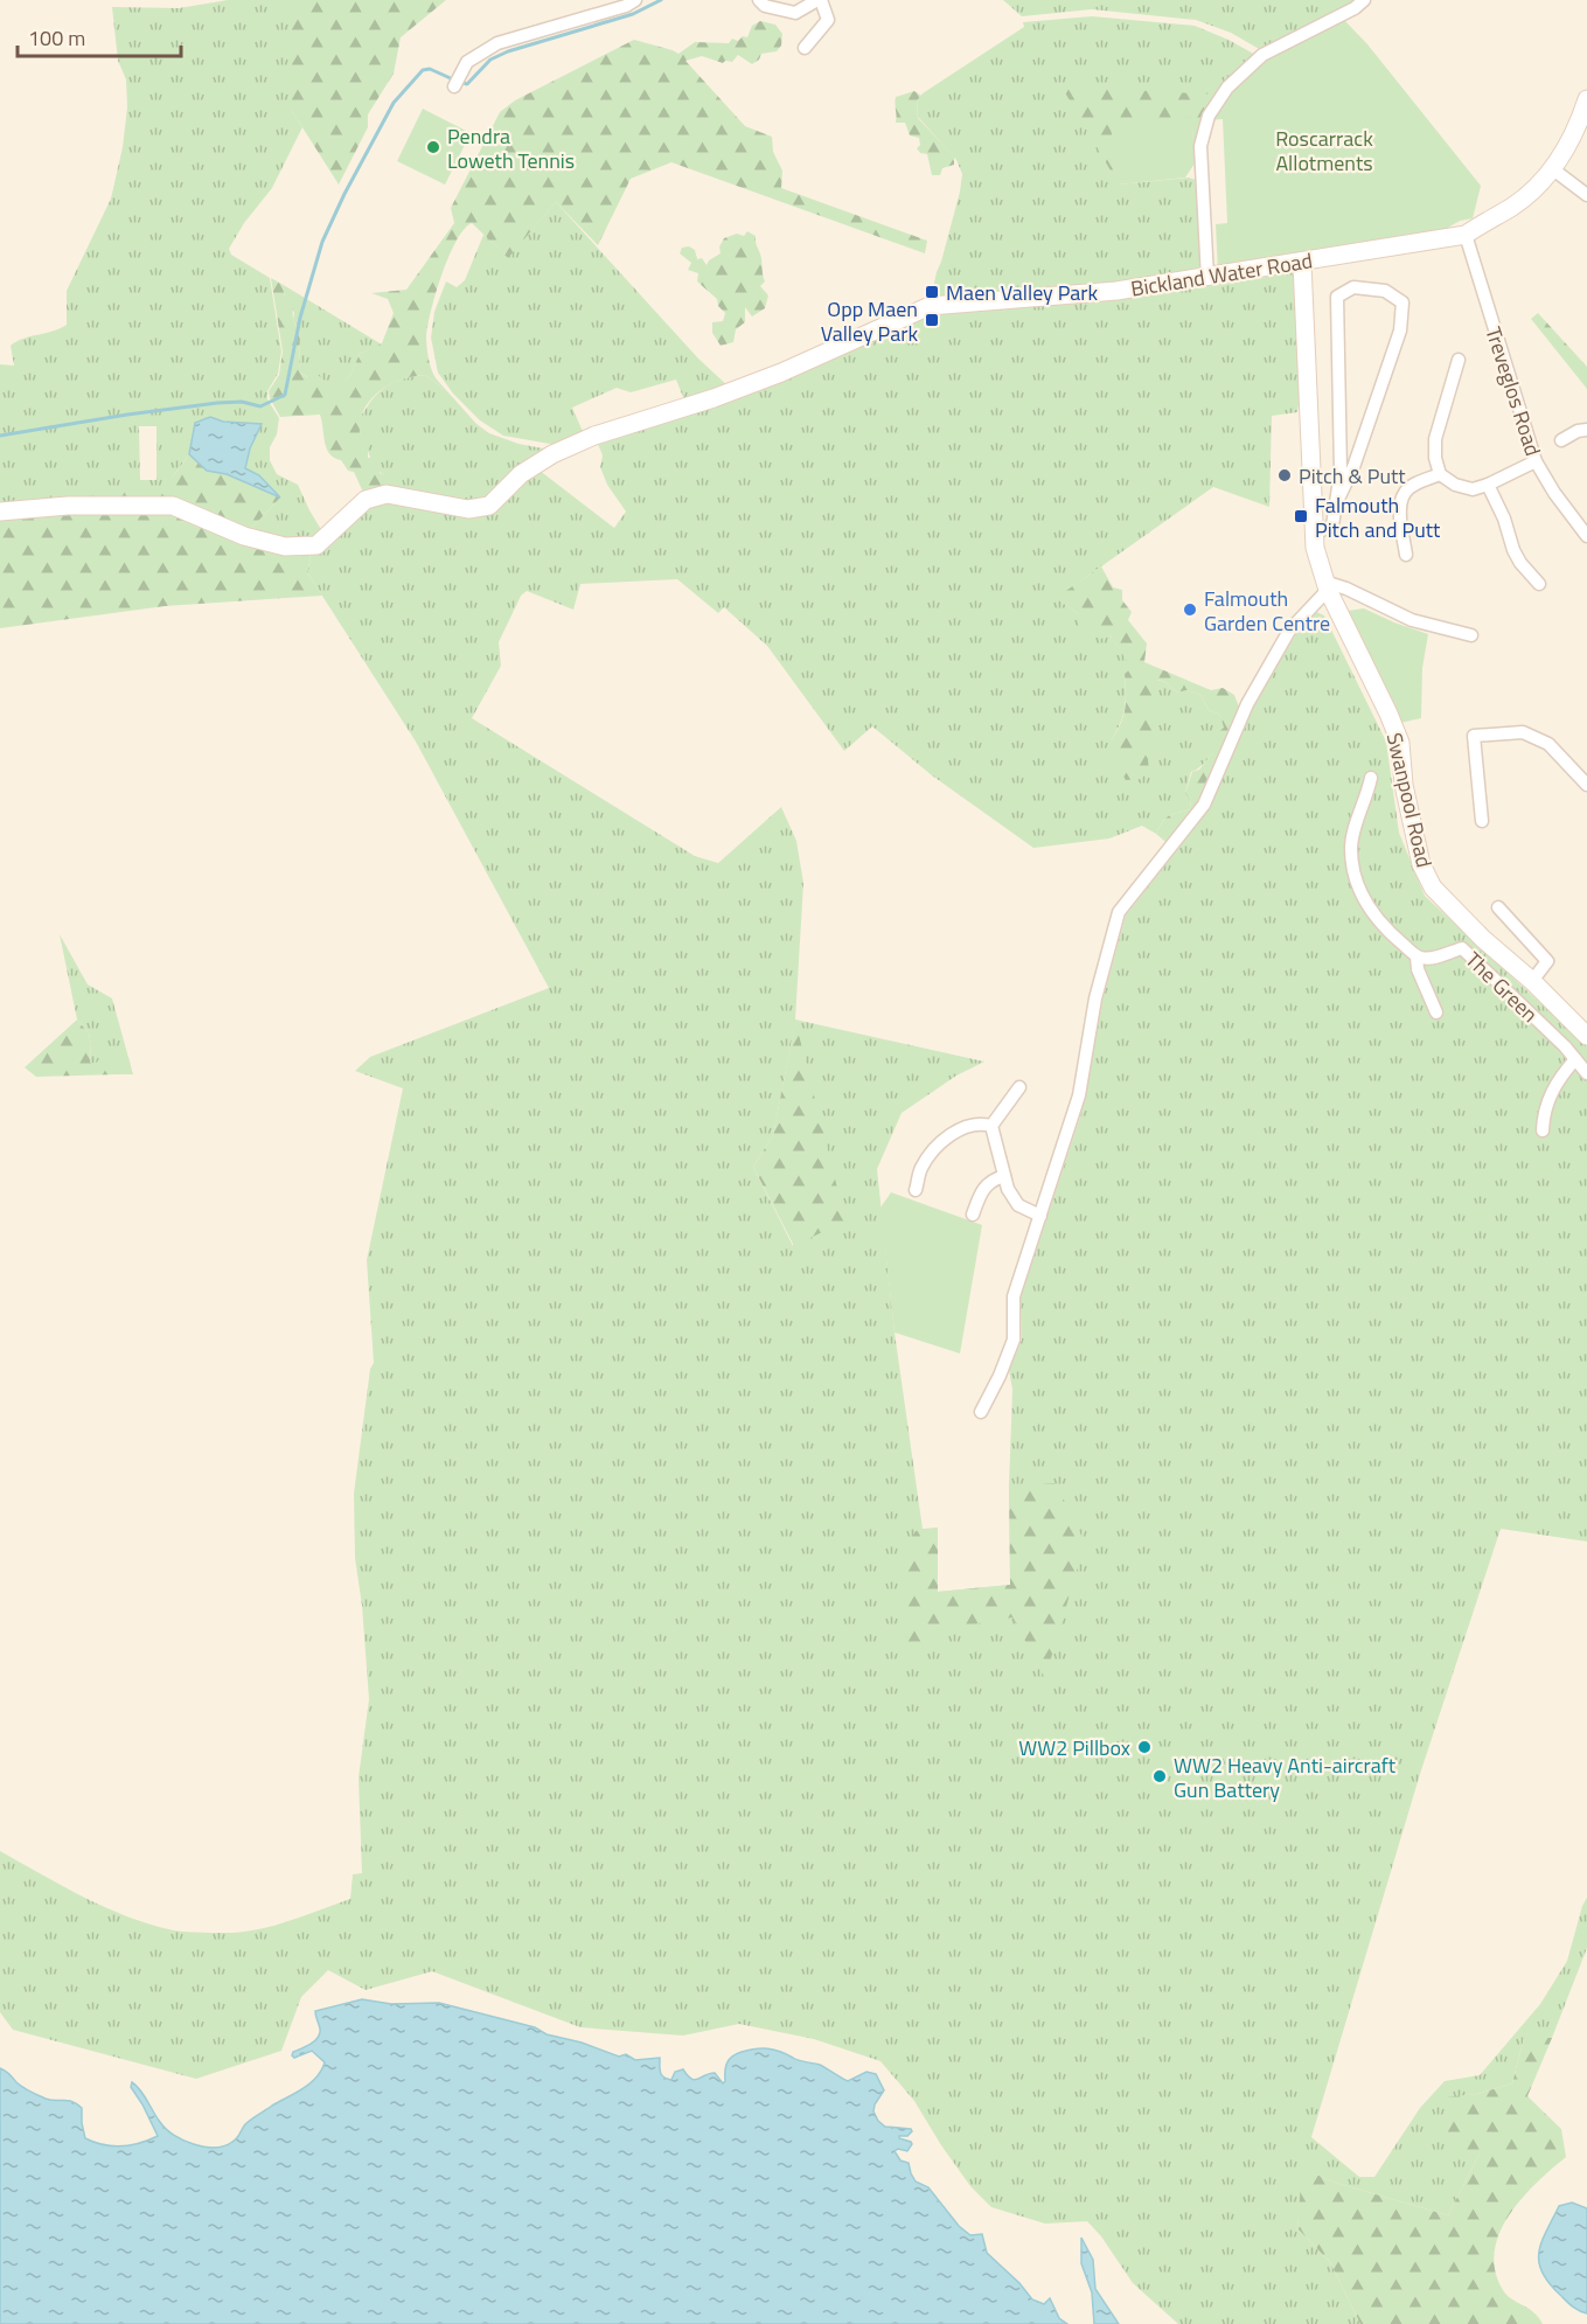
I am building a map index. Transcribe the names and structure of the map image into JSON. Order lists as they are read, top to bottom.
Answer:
{
  "streets": {
    "street": [
      "Bickland Water Road",
      "Treveglos Road",
      "Swanpool Road",
      "The Green"
    ]
  },
  "crossings": [
    ["Bickland Water Road", "Treveglos Road"],
    ["Bickland Water Road", "Swanpool Road"]
  ],
  "parks": ["Roscarrack Allotments"],
  "places": {
    "other": [
      "Pendra Loweth Tennis",
      "Pitch & Putt",
      "Falmouth Garden Centre",
      "WW2 Pillbox",
      "WW2 Heavy Anti-aircraft Gun Battery"
    ],
    "transit": ["Maen Valley Park", "Opp Maen Valley Park", "Falmouth Pitch and Putt"]
  },
  "scale_bar": "100 m"
}
